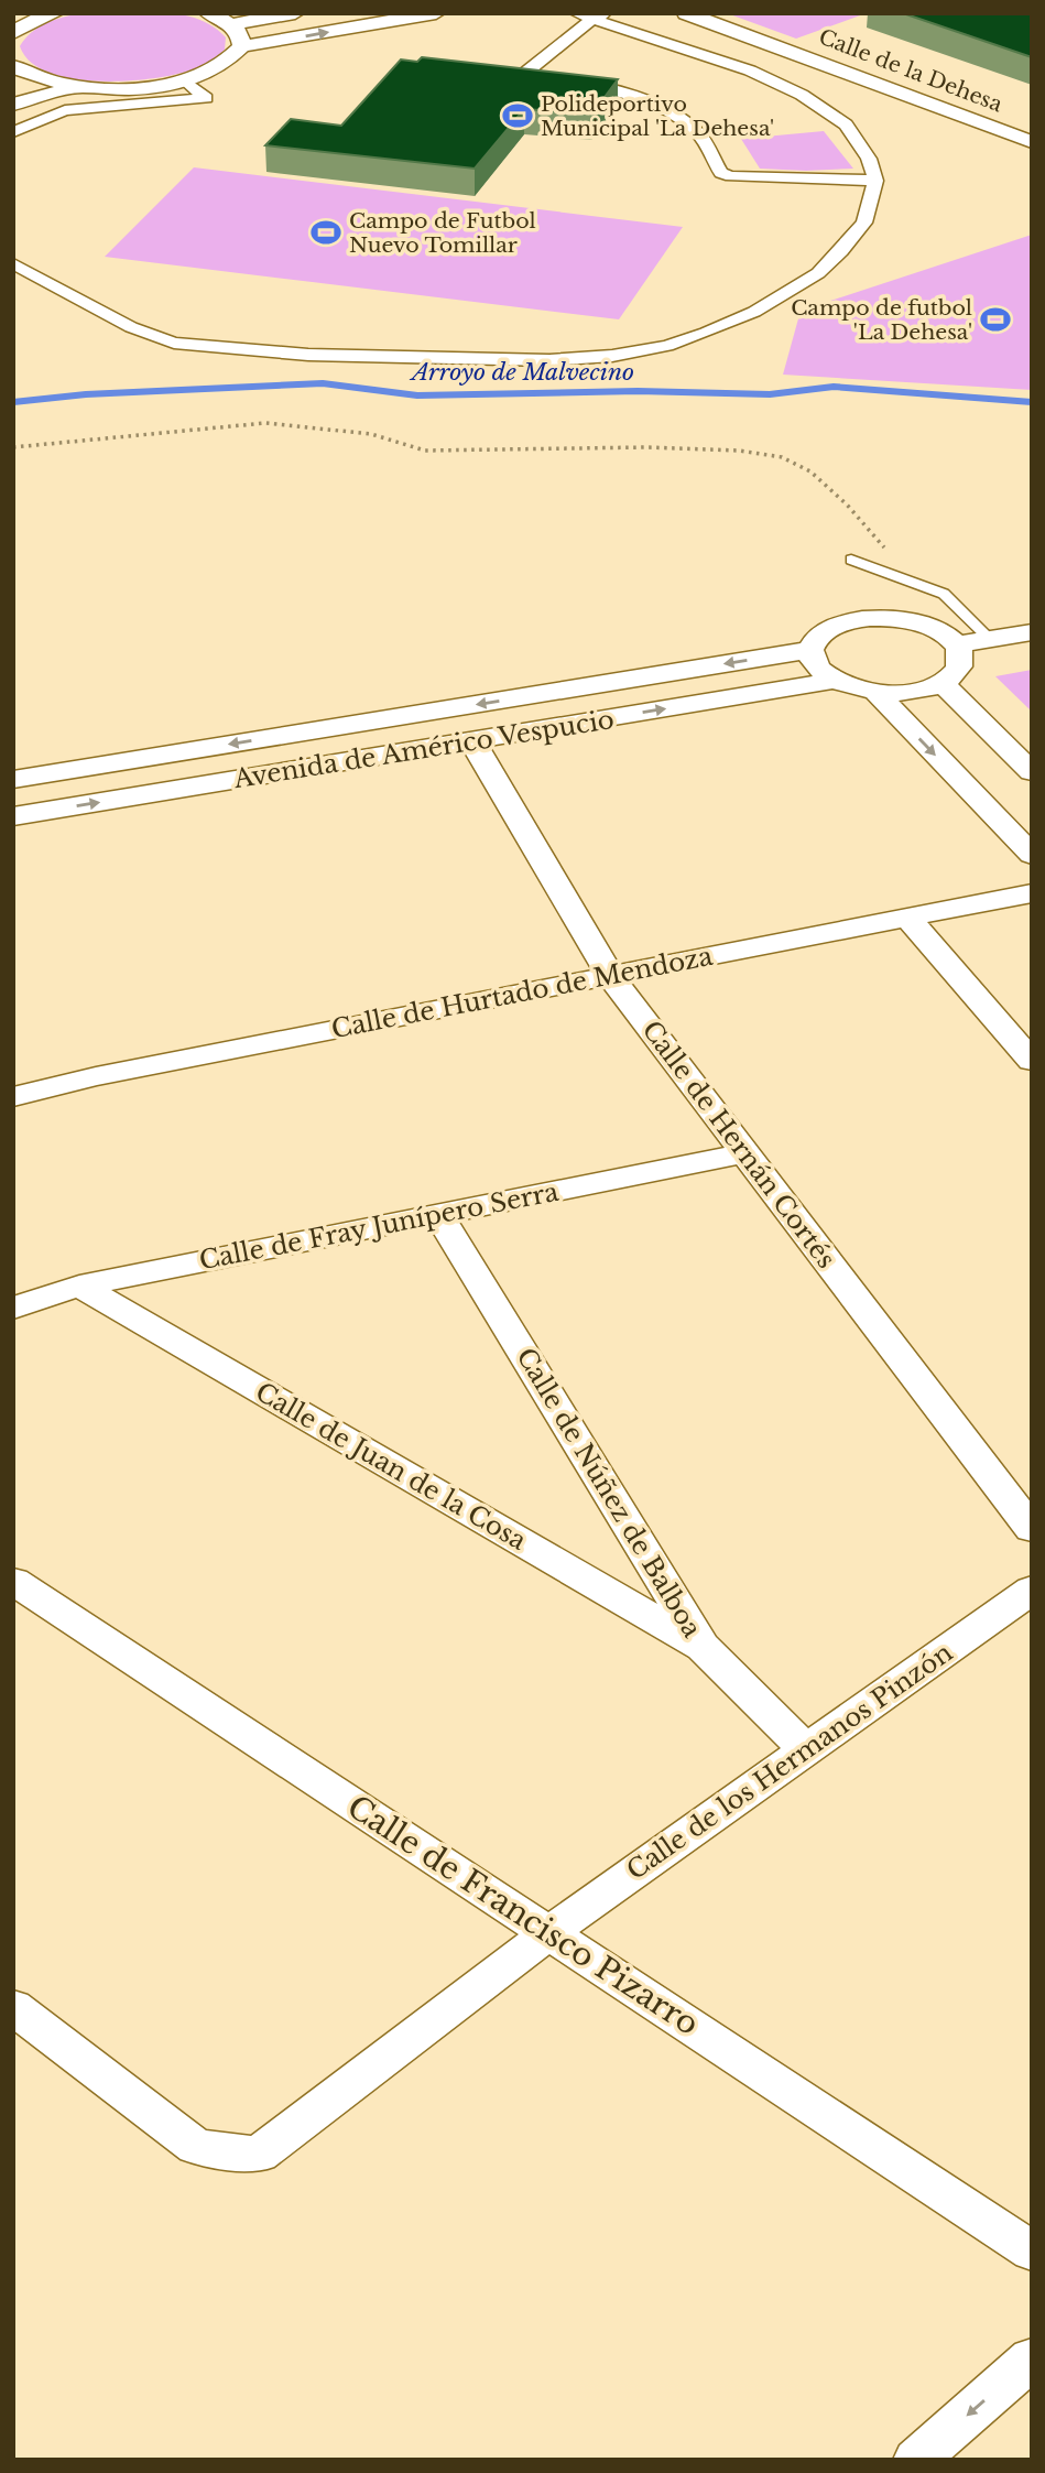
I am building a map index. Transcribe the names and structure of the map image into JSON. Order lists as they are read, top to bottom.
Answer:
{
  "streets": {
    "street": [
      "Calle de la Dehesa",
      "Avenida de Américo Vespucio",
      "Calle de Hurtado de Mendoza",
      "Calle de Hernán Cortés",
      "Calle de Fray Junípero Serra",
      "Calle de Juan de la Cosa",
      "Calle de Núñez de Balboa",
      "Calle de los Hermanos Pinzón",
      "Calle de Francisco Pizarro"
    ]
  },
  "crossings": [
    ["Avenida de Américo Vespucio", "Calle de Hernán Cortés"],
    ["Calle de Hurtado de Mendoza", "Calle de Hernán Cortés"],
    ["Calle de Hernán Cortés", "Calle de Fray Junípero Serra"],
    ["Calle de Fray Junípero Serra", "Calle de Juan de la Cosa"],
    ["Calle de Fray Junípero Serra", "Calle de Núñez de Balboa"],
    ["Calle de Juan de la Cosa", "Calle de Núñez de Balboa"],
    ["Calle de Núñez de Balboa", "Calle de los Hermanos Pinzón"],
    ["Calle de los Hermanos Pinzón", "Calle de Francisco Pizarro"]
  ],
  "water": ["Arroyo de Malvecino"],
  "places": {
    "sports": ["Polideportivo Municipal 'La Dehesa'", "Campo de Futbol Nuevo Tomillar", "Campo de futbol 'La Dehesa'"]
  }
}
